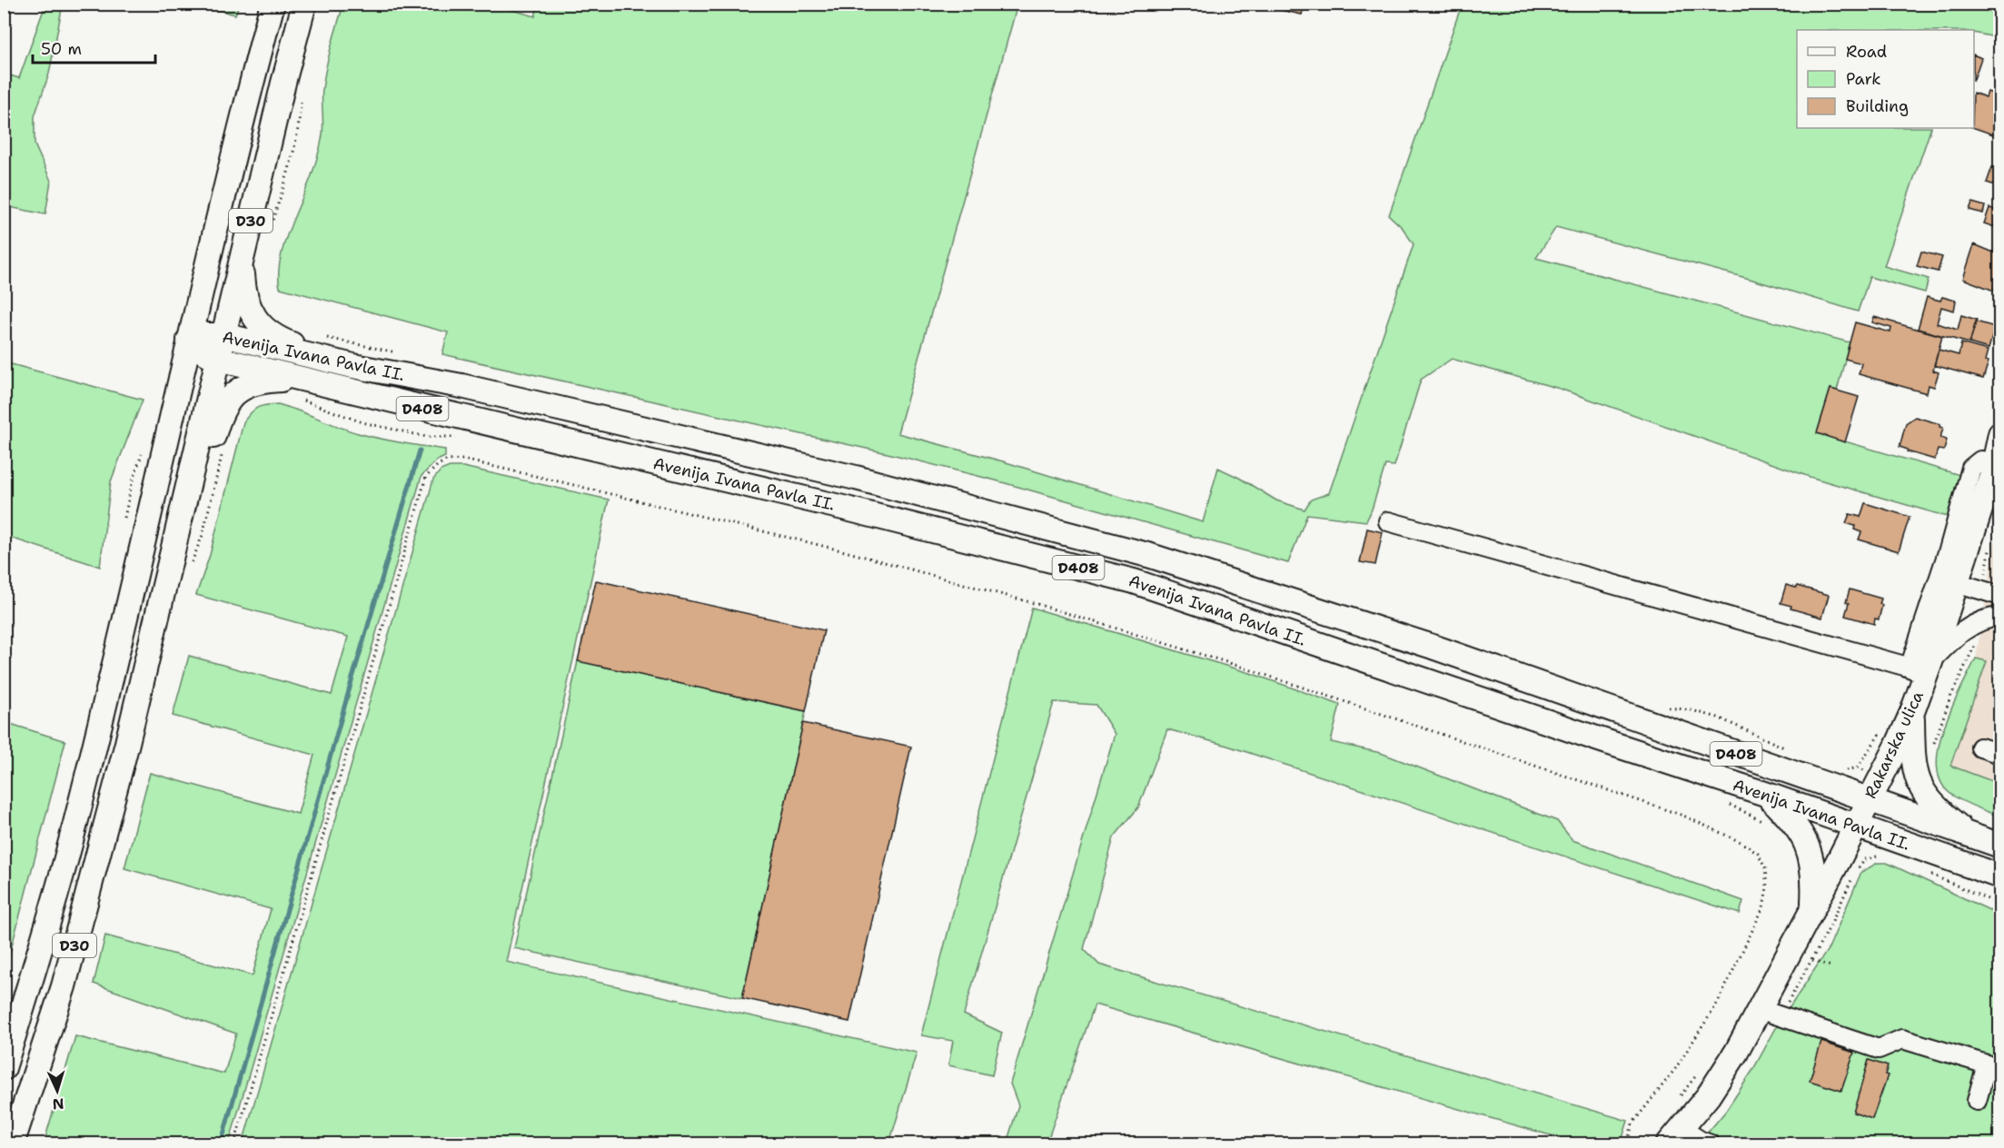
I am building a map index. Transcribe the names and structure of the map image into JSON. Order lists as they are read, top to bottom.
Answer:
{
  "streets": {
    "main road": [
      "D30",
      "Avenija Ivana Pavla II.",
      "D408",
      "Rakarska ulica"
    ]
  },
  "crossings": [
    ["D30", "Avenija Ivana Pavla II."],
    ["Avenija Ivana Pavla II.", "Rakarska ulica"]
  ],
  "legend": ["Road", "Park", "Building"],
  "scale_bar": "50 m",
  "north": "bottom"
}
